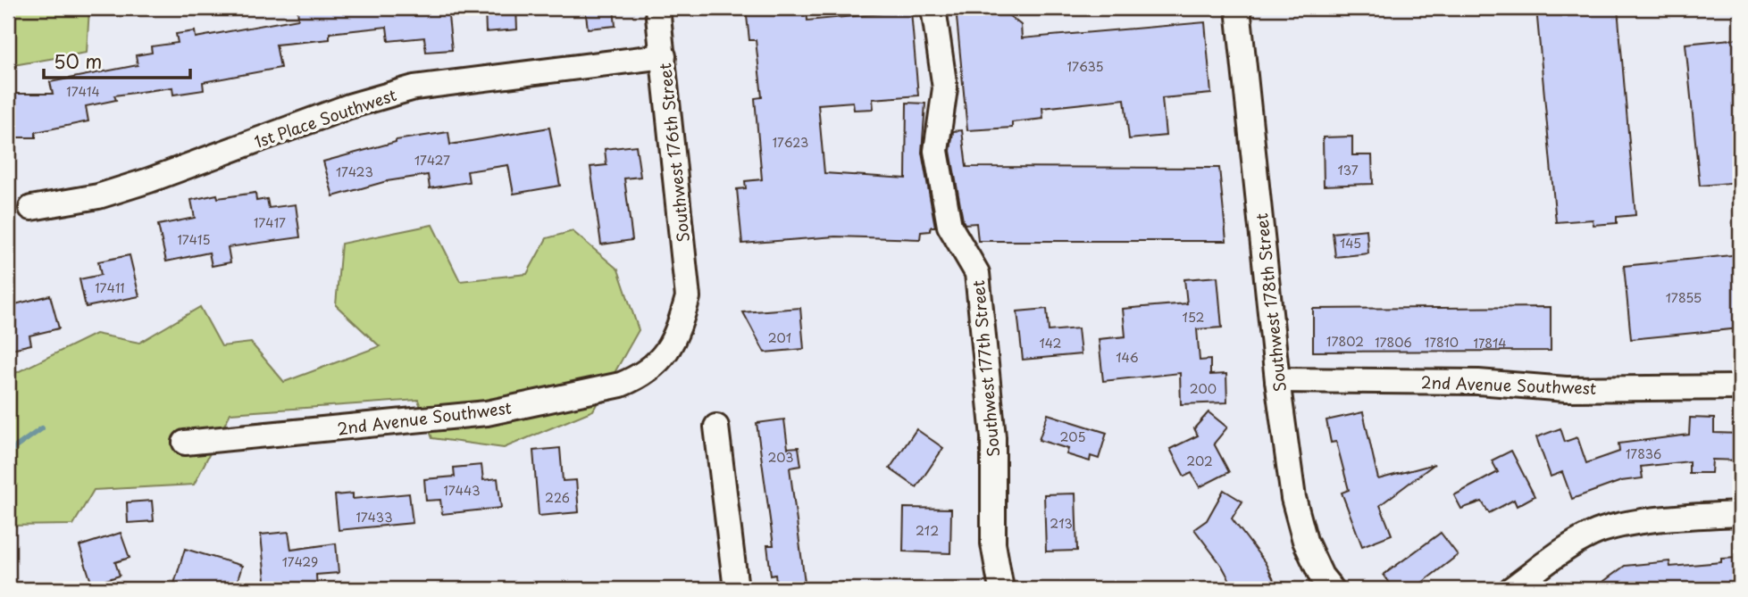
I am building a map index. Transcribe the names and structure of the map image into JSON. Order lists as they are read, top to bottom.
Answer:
{
  "streets": {
    "street": [
      "1st Place Southwest",
      "Southwest 176th Street",
      "Southwest 178th Street",
      "Southwest 177th Street",
      "2nd Avenue Southwest"
    ]
  },
  "crossings": [
    ["1st Place Southwest", "Southwest 176th Street"],
    ["Southwest 176th Street", "2nd Avenue Southwest"],
    ["Southwest 178th Street", "2nd Avenue Southwest"]
  ],
  "house_numbers": [
    "17635",
    "17414",
    "17623",
    "17427",
    "137",
    "17423",
    "17417",
    "17415",
    "145",
    "17411",
    "17855",
    "152",
    "201",
    "17802",
    "17806",
    "17810",
    "142",
    "17814",
    "146",
    "200",
    "205",
    "17836",
    "203",
    "202",
    "17443",
    "226",
    "17433",
    "213",
    "212",
    "17429"
  ],
  "scale_bar": "50 m"
}
